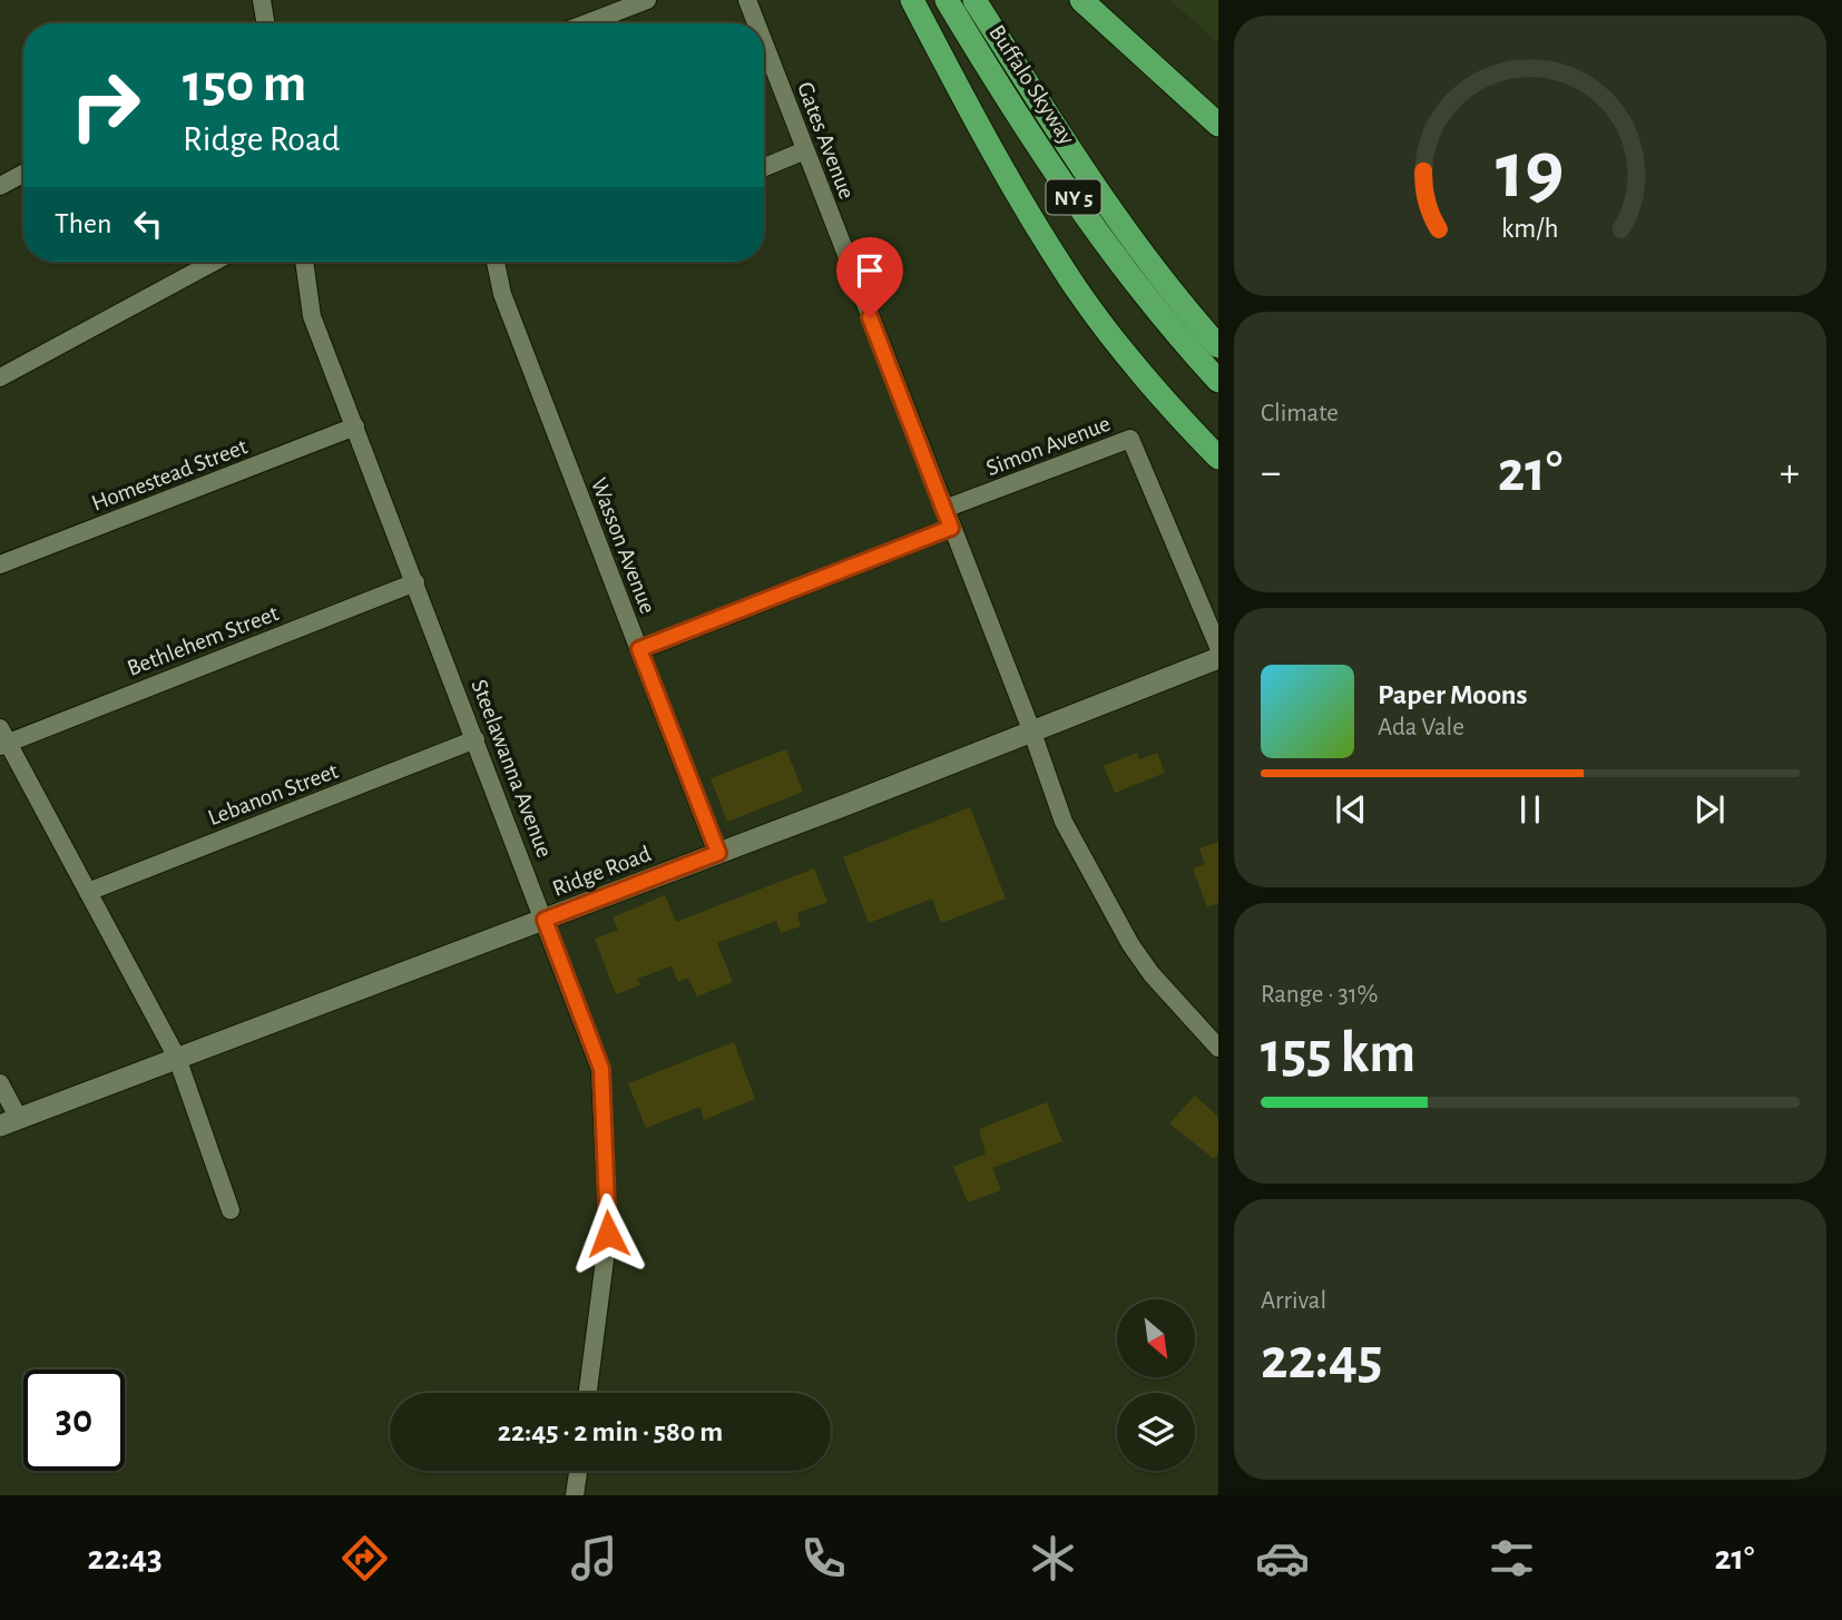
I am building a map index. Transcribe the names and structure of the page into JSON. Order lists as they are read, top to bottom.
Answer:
{
  "streets": {
    "highway": ["Buffalo Skyway", "NY 5"],
    "main road": ["Ridge Road"],
    "street": [
      "Gates Avenue",
      "Simon Avenue",
      "Homestead Street",
      "Wasson Avenue",
      "Bethlehem Street",
      "Steelawanna Avenue",
      "Lebanon Street"
    ]
  },
  "crossings": [
    ["Gates Avenue", "Simon Avenue"],
    ["Gates Avenue", "Ridge Road"],
    ["Homestead Street", "Steelawanna Avenue"],
    ["Wasson Avenue", "Ridge Road"],
    ["Bethlehem Street", "Steelawanna Avenue"],
    ["Steelawanna Avenue", "Lebanon Street"],
    ["Steelawanna Avenue", "Ridge Road"]
  ],
  "north": "bottom right",
  "page": {
    "turn": ["150 m", "Ridge Road"],
    "then": "Then",
    "tile": [
      "Climate",
      ["Range · 31%", "155 km"],
      ["Arrival", "22:45"]
    ],
    "heat": ["−", "21°", "+"],
    "song": ["Paper Moons", "Ada Vale"],
    "limit": "30",
    "trip": "22:45 · 2 min · 580 m",
    "tabs": ["22:43", "21°"],
    "gauge": ["19", "km/h"]
  }
}
